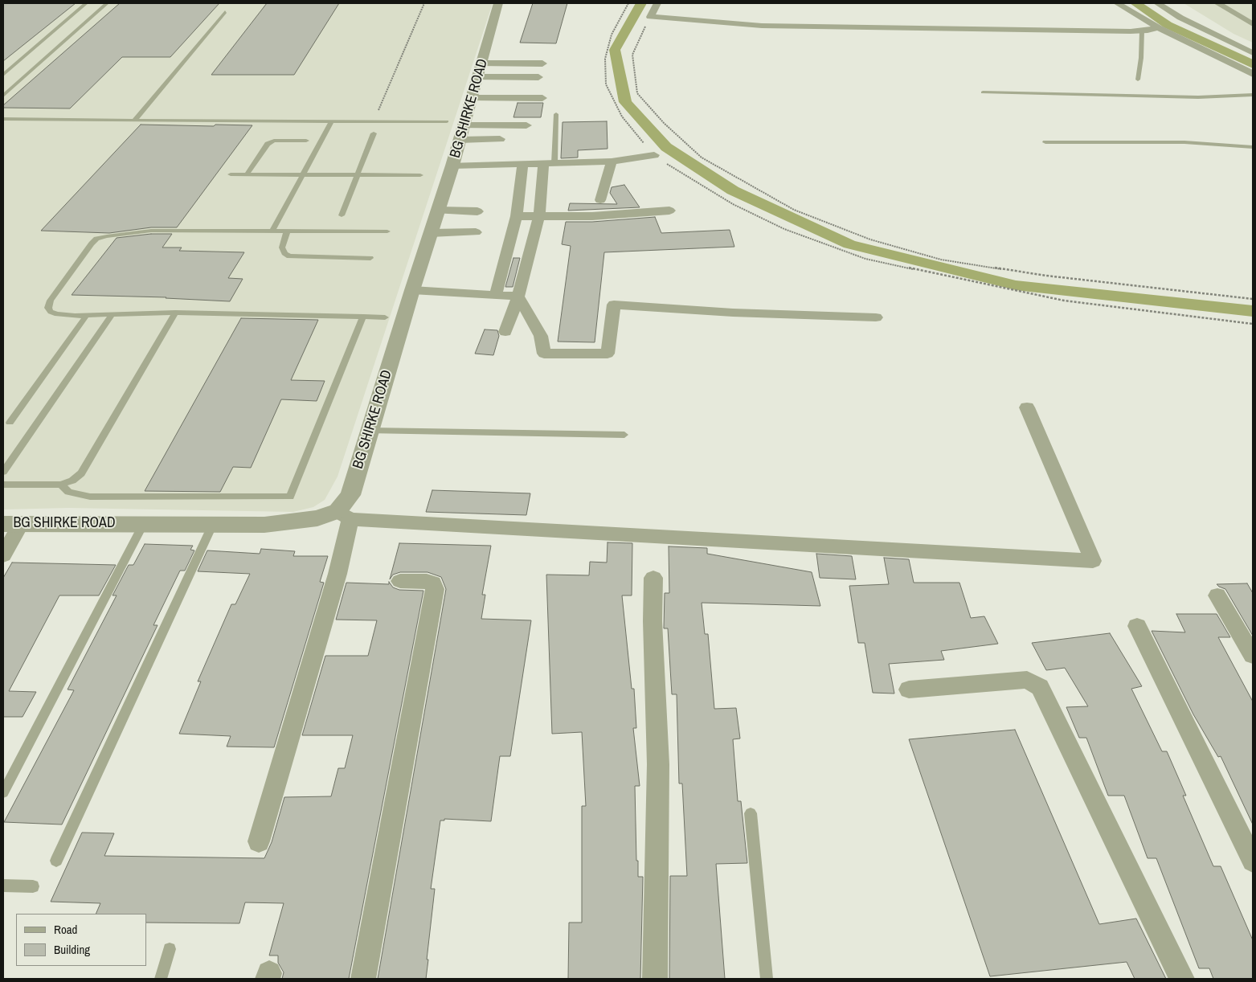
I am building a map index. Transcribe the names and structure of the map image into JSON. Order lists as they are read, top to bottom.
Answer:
{
  "streets": {
    "street": ["BG SHIRKE ROAD"]
  },
  "legend": ["Road", "Building"]
}
